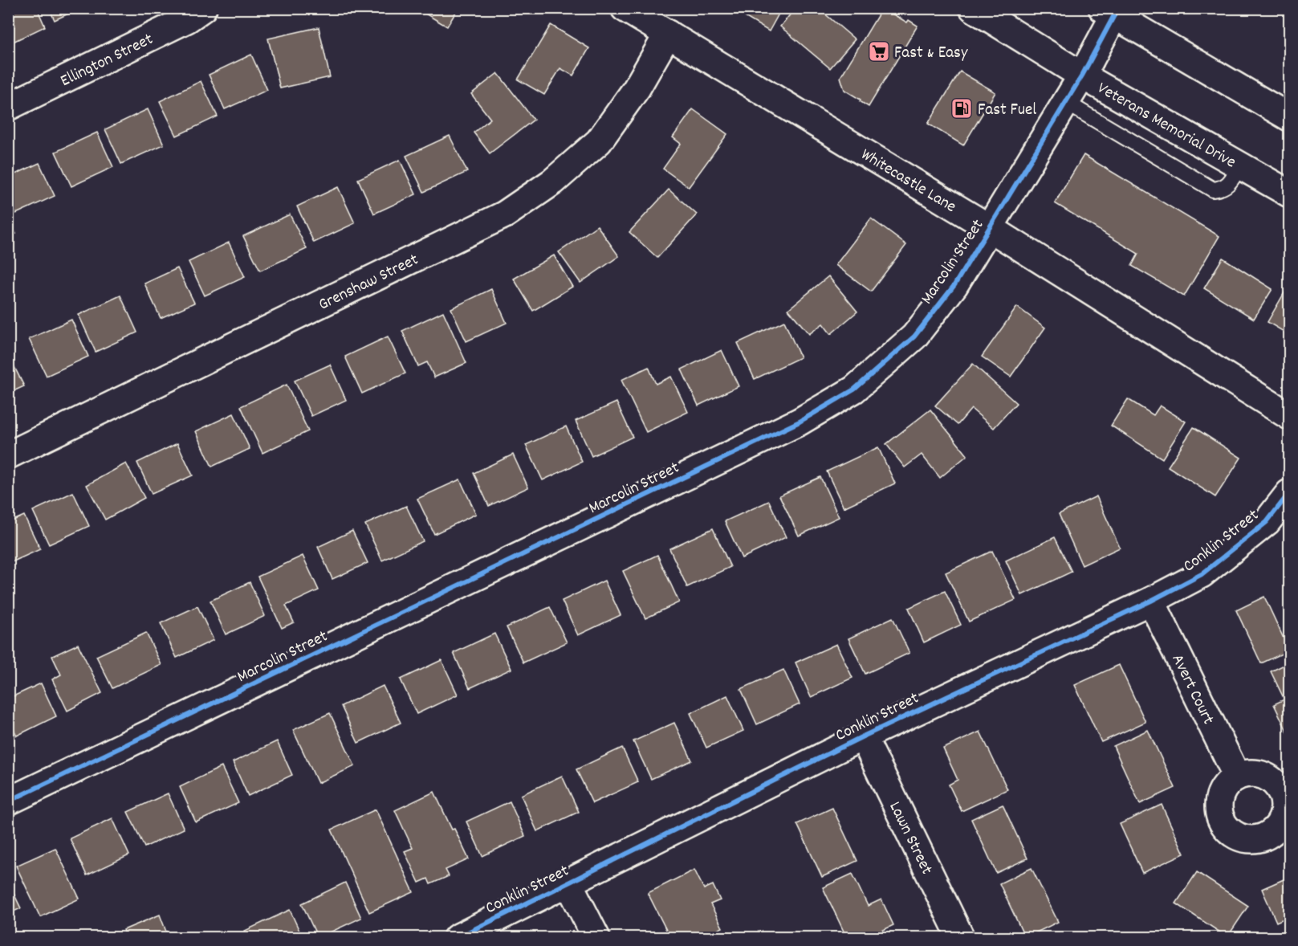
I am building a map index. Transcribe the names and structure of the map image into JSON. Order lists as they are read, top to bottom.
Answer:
{
  "streets": {
    "street": [
      "Ellington Street",
      "Veterans Memorial Drive",
      "Whitecastle Lane",
      "Marcolin Street",
      "Grenshaw Street",
      "Conklin Street",
      "Avert Court",
      "Lawn Street"
    ]
  },
  "crossings": [
    ["Veterans Memorial Drive", "Marcolin Street"],
    ["Whitecastle Lane", "Marcolin Street"],
    ["Whitecastle Lane", "Grenshaw Street"],
    ["Conklin Street", "Avert Court"],
    ["Conklin Street", "Lawn Street"]
  ],
  "places": {
    "supermarket": ["Fast & Easy"],
    "fuel station": ["Fast Fuel"]
  }
}
